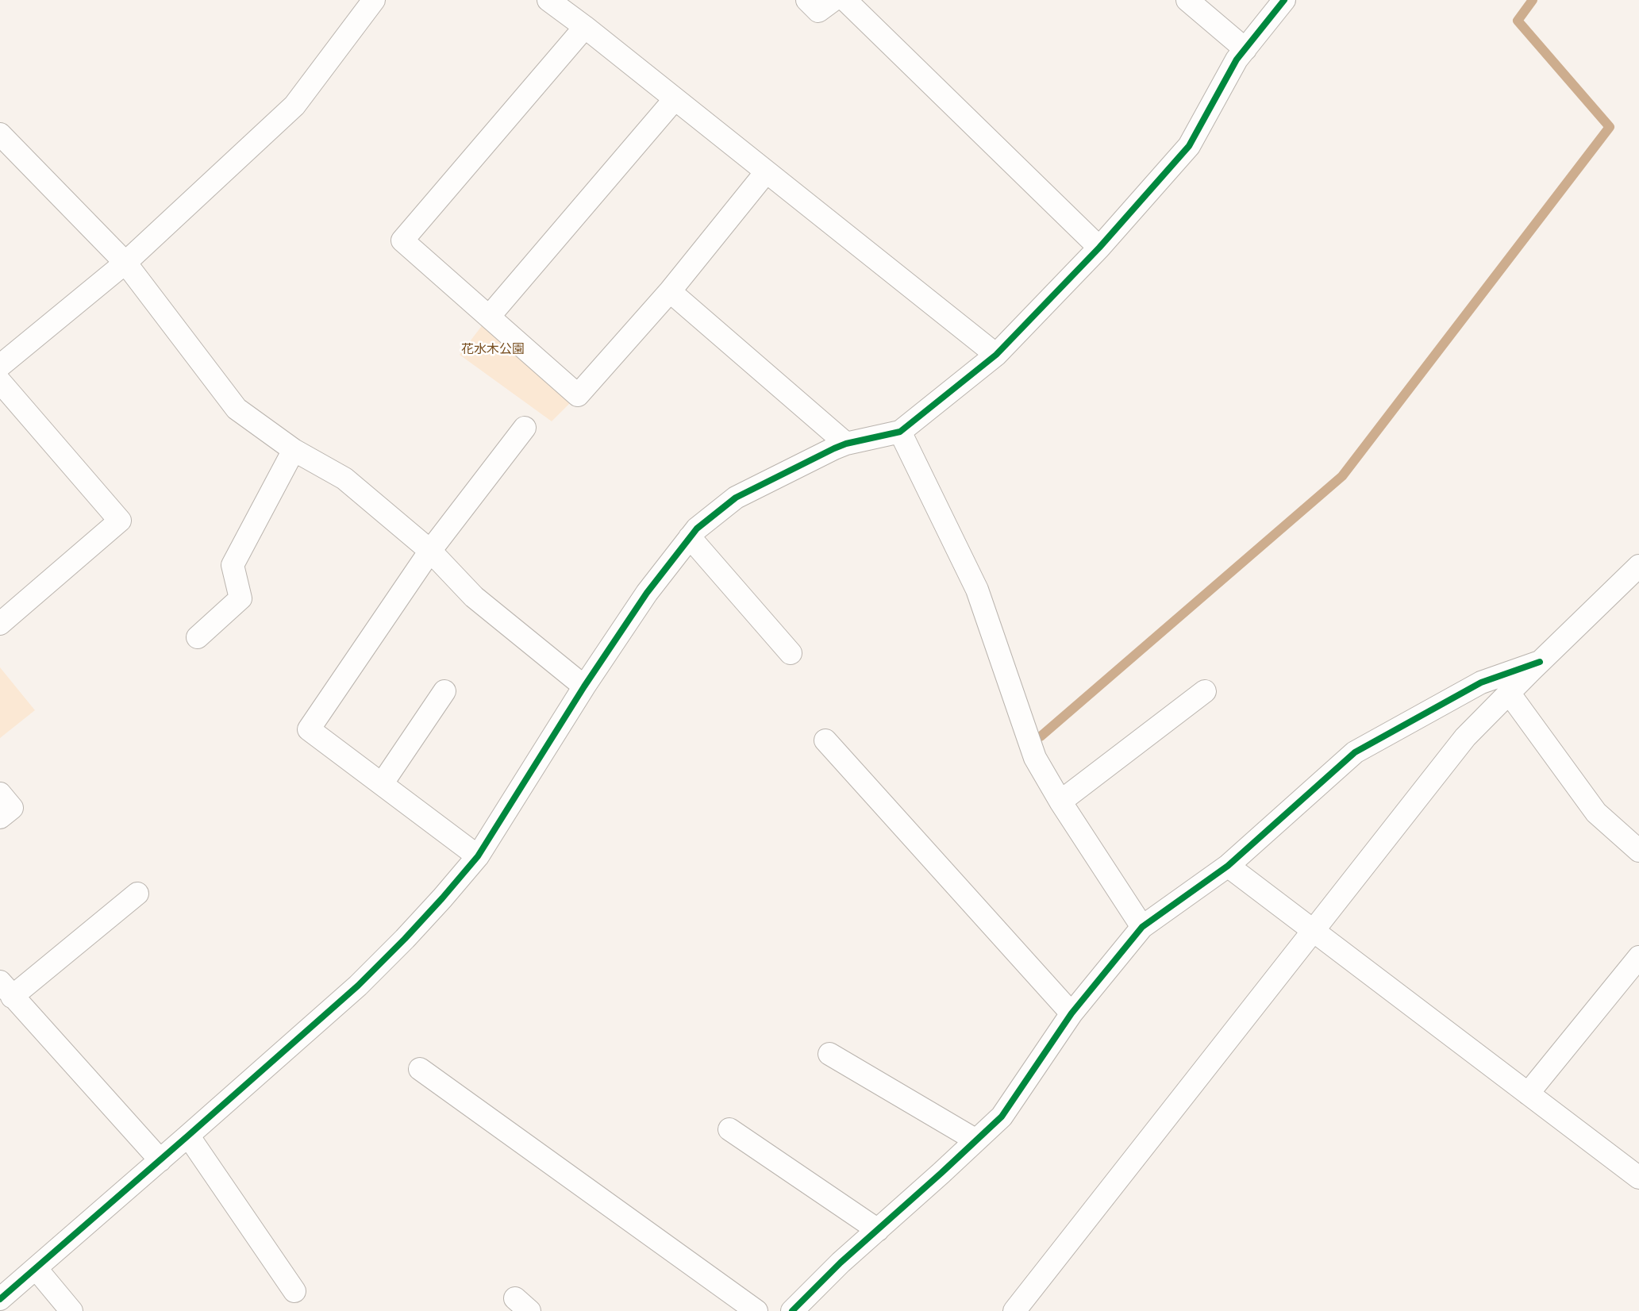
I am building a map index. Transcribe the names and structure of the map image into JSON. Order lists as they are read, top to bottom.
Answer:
{
  "parks": ["花水木公園"]
}
